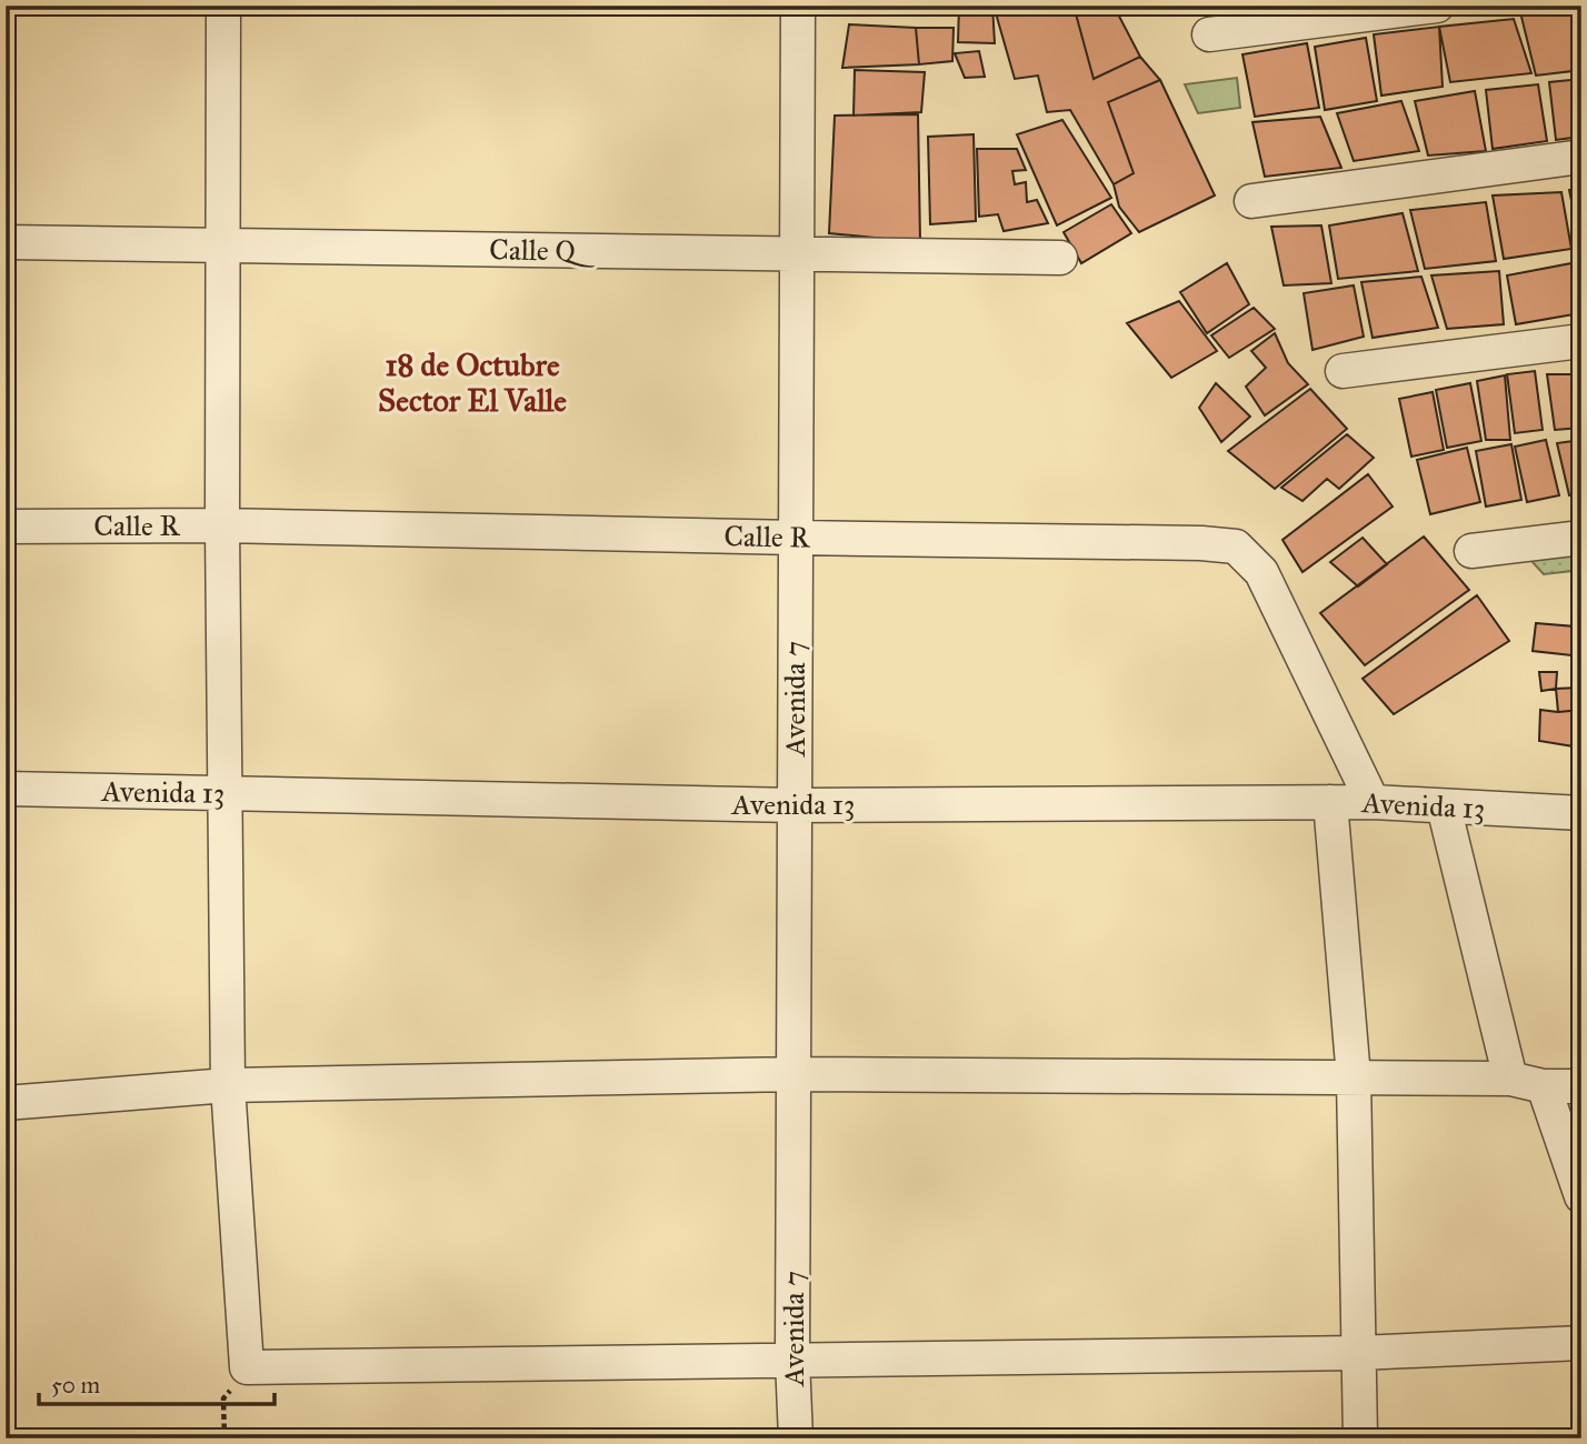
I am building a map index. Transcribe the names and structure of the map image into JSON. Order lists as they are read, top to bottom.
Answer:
{
  "streets": {
    "street": [
      "Calle Q",
      "Calle R",
      "Avenida 7",
      "Avenida 13"
    ]
  },
  "crossings": [
    ["Calle Q", "Avenida 7"],
    ["Calle R", "Avenida 7"],
    ["Calle R", "Avenida 13"],
    ["Avenida 7", "Avenida 13"]
  ],
  "districts": ["18 de Octubre Sector El Valle"],
  "scale_bar": "50 m"
}
